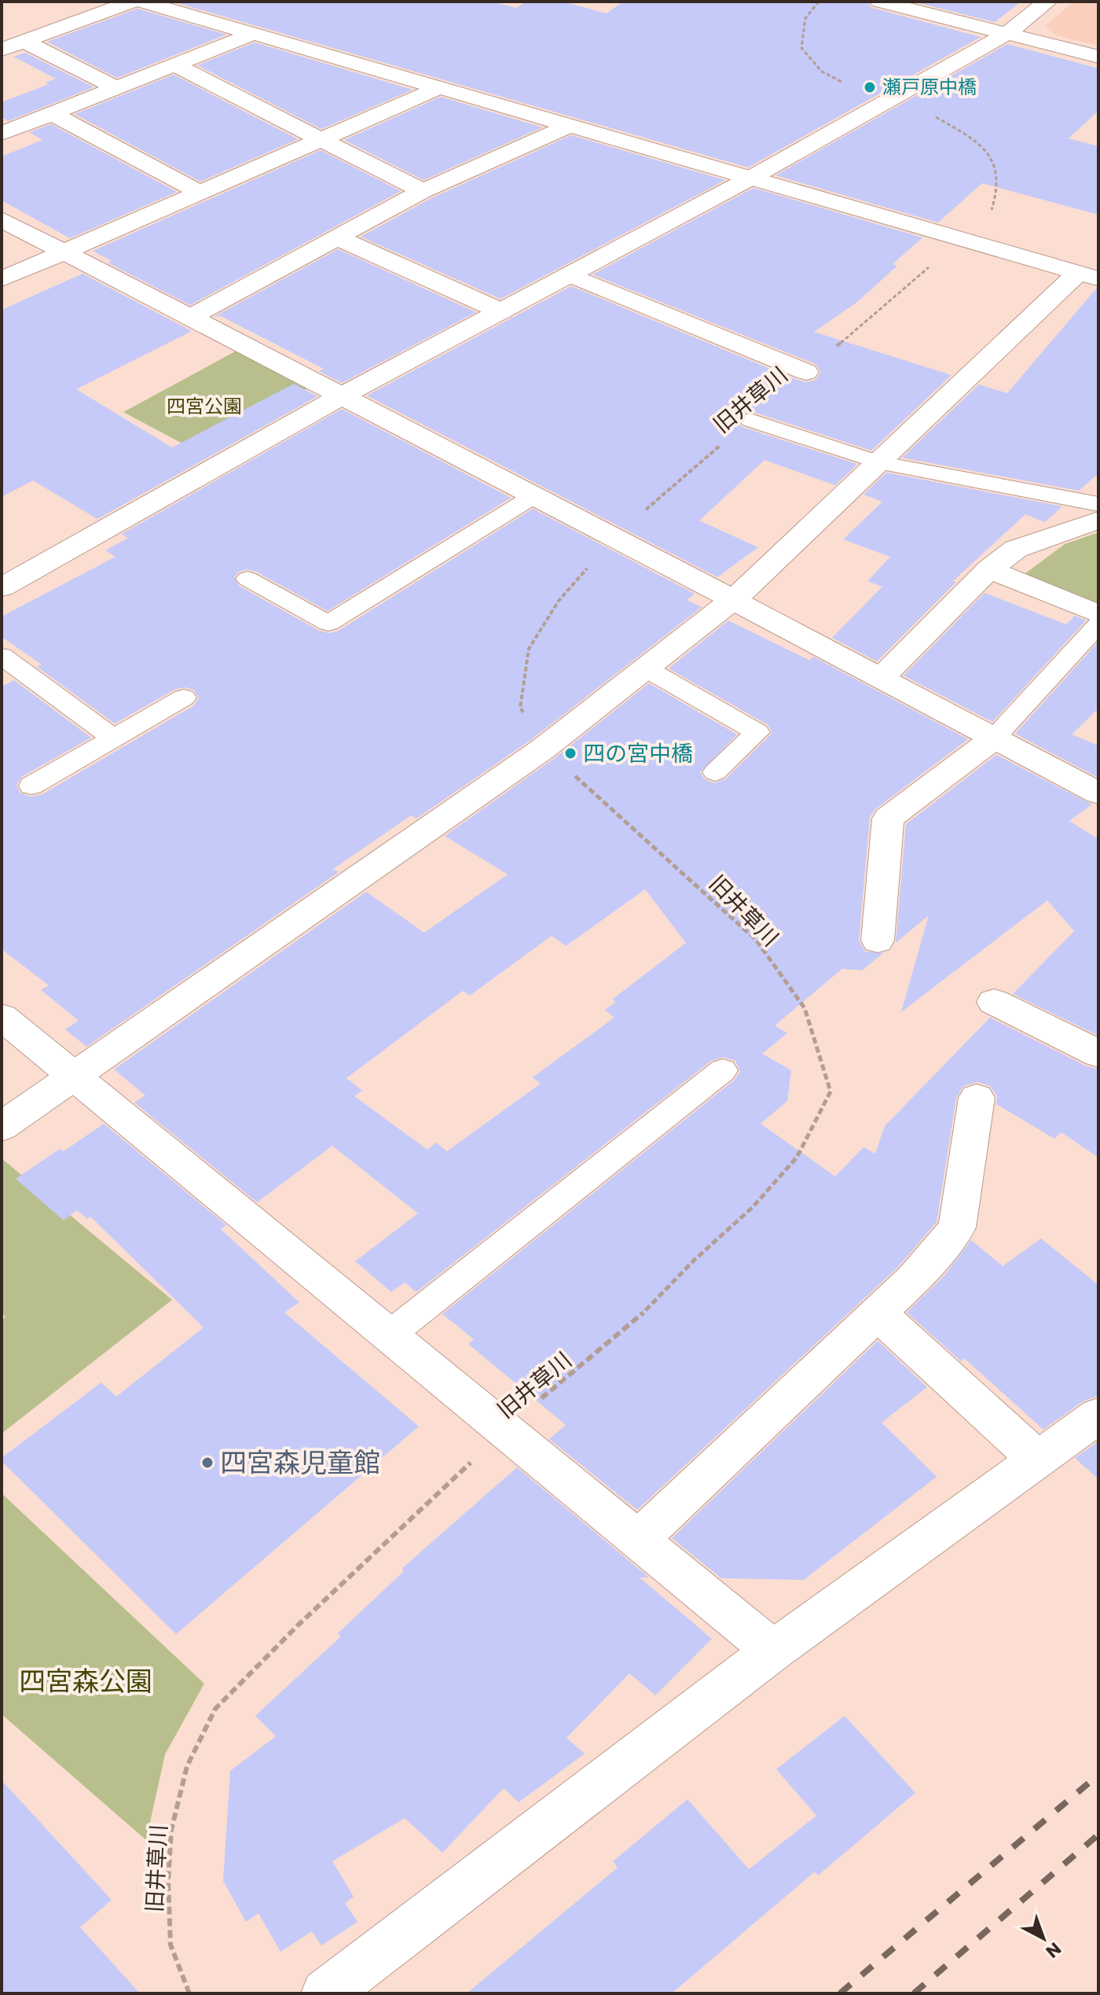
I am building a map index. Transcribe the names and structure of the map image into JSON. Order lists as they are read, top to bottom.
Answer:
{
  "streets": {
    "path": ["旧井草川"]
  },
  "parks": ["四宮公園", "四宮森公園"],
  "places": ["瀬戸原中橋", "四の宮中橋", "四宮森児童館"],
  "north": "bottom right"
}
